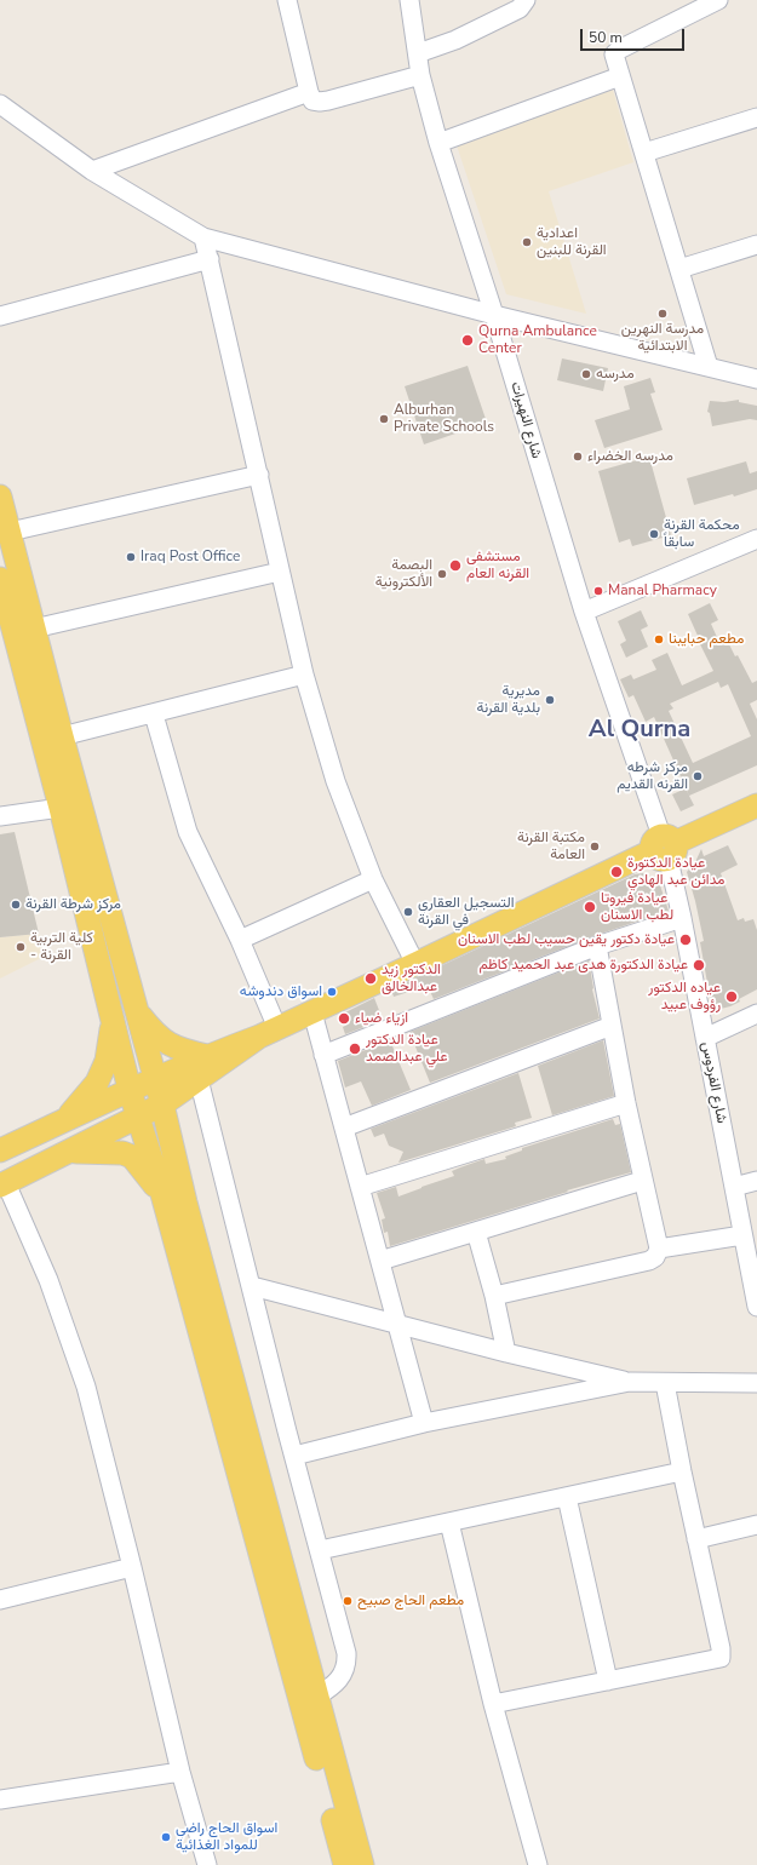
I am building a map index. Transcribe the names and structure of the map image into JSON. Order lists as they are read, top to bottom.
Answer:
{
  "streets": {
    "street": ["شارع النهيرات", "شارع الفردوس"]
  },
  "crossings": [
    ["شارع النهيرات", "شارع الفردوس"]
  ],
  "districts": ["Al Qurna"],
  "places": [
    "اعدادية القرنة للبنين",
    "مدرسة النهرين الابتدائية",
    "Qurna Ambulance Center",
    "مدرسه",
    "Alburhan Private Schools",
    "مدرسه الخضراء",
    "محكمة القرنة سابقاً",
    "Iraq Post Office",
    "مستشفى القرنه العام",
    "البصمة الألكترونية",
    "Manal Pharmacy",
    "مطعم حبايبنا",
    "مديرية بلدية القرنة",
    "مركز شرطه القرنه القديم",
    "مكتبة القرنة العامة",
    "عيادة الدكتورة مدائن عبد الهادي",
    "مركز شرطة القرنة",
    "عيادة فيروتا لطب الاسنان",
    "التسجيل العقاري في القرنة",
    "عيادة دكتور يقين حسيب لطب الاسنان",
    "كلية التربية - القرنة",
    "عيادة الدكتورة هدى عبد الحميد كاظم",
    "الدكتور زيد عبدالخالق",
    "اسواق دندوشه",
    "عياده الدكتور رؤوف عبيد",
    "ازياء ضياء",
    "عيادة الدكتور علي عبدالصمد",
    "مطعم الحاج صبيح",
    "اسواق الحاج راضي للمواد الغذائية"
  ],
  "scale_bar": "50 m"
}
